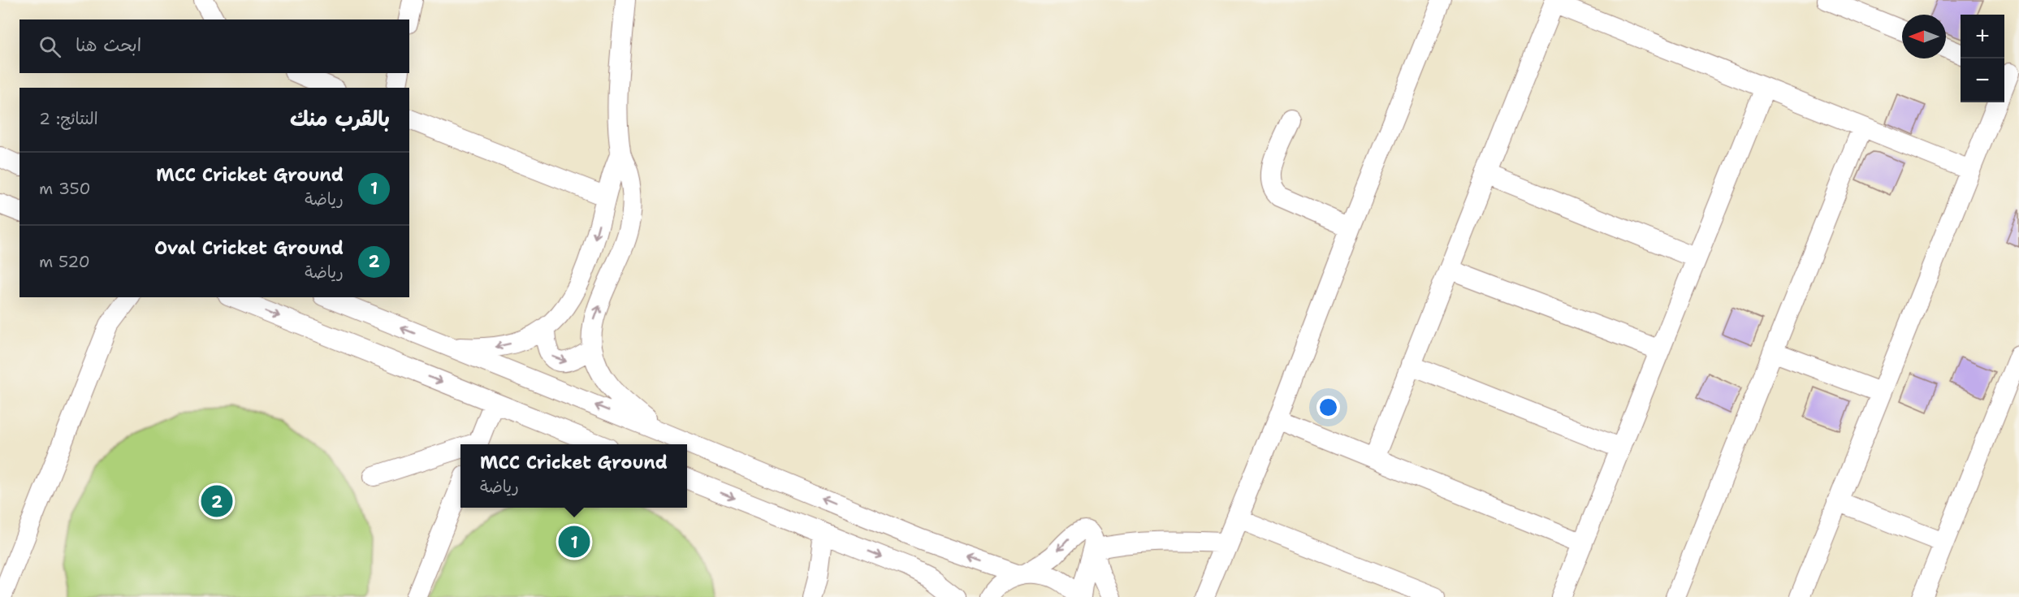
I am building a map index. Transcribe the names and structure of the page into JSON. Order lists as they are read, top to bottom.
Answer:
{
  "north": "left",
  "page": {
    "map_buttons": ["+", "−"],
    "search": "ابحث هنا",
    "heading": ["بالقرب منك", "النتائج: 2"],
    "list": [
      {
        "mark": "1",
        "name": "MCC Cricket Ground",
        "note": "رياضة",
        "value": "350 m"
      },
      {
        "mark": "2",
        "name": "Oval Cricket Ground",
        "note": "رياضة",
        "value": "520 m"
      }
    ],
    "popup": ["MCC Cricket Ground", "رياضة"],
    "pins": ["2", "1"]
  }
}
